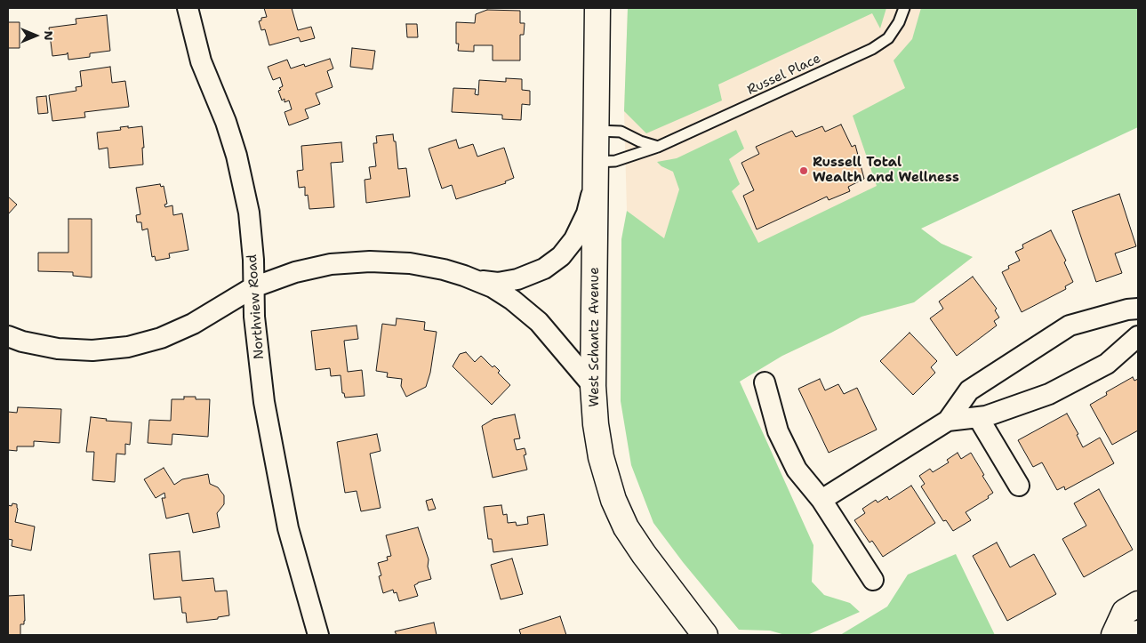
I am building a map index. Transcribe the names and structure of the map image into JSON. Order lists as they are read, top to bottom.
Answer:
{
  "streets": {
    "main road": ["West Schantz Avenue"],
    "street": ["Northview Road"],
    "lane": ["Russel Place"]
  },
  "crossings": [
    ["Russel Place", "West Schantz Avenue"]
  ],
  "places": ["Russell Total Wealth and Wellness"],
  "north": "right"
}
